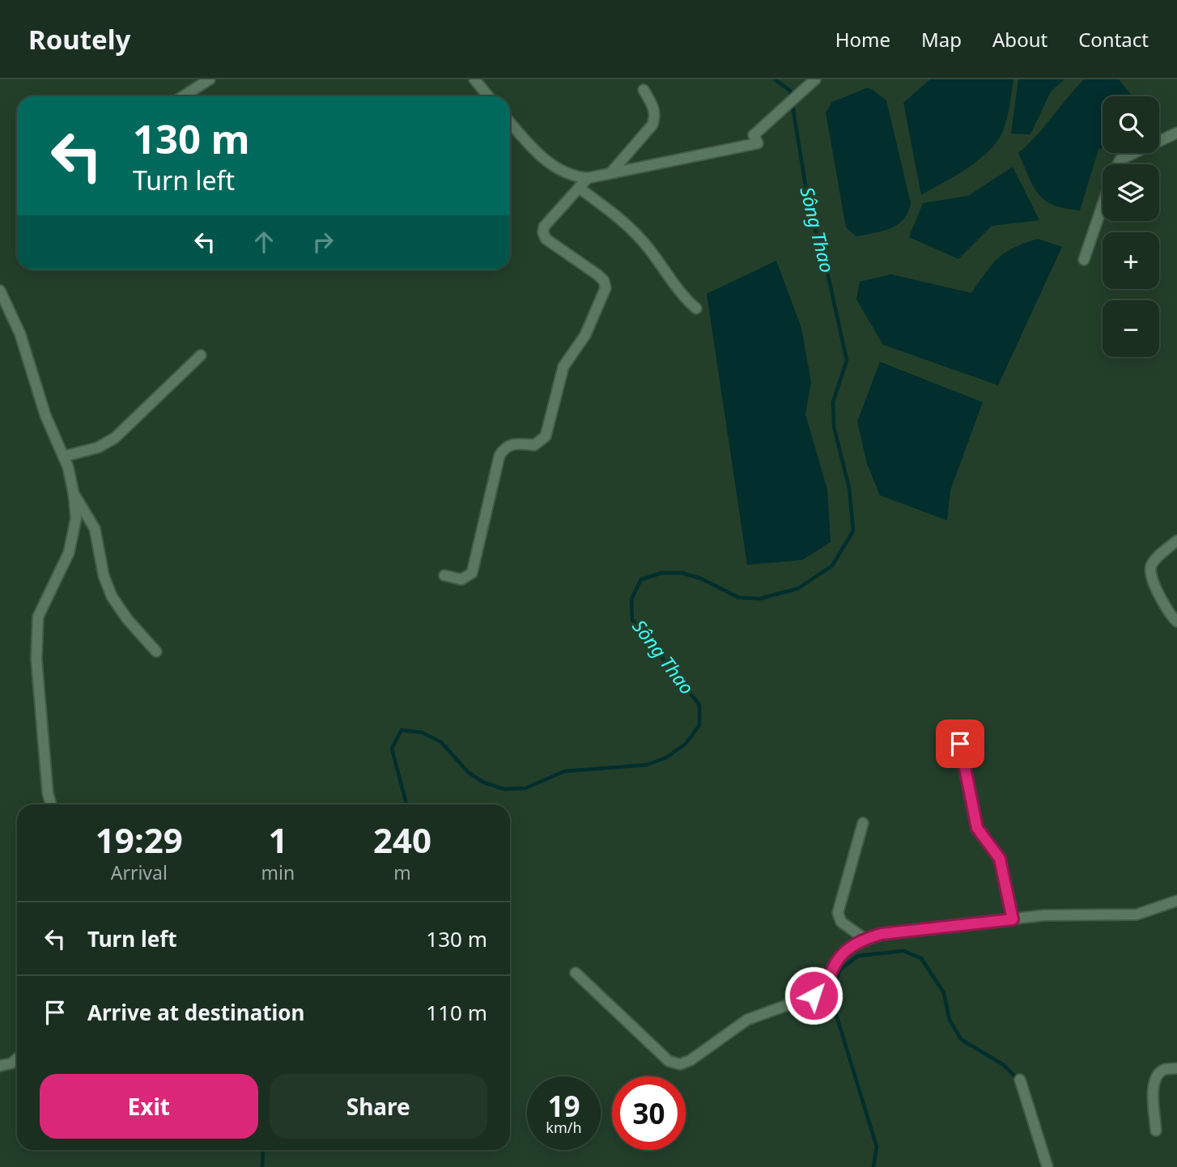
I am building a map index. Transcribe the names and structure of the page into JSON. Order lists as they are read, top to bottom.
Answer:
{
  "water": ["Sông Thao"],
  "page": {
    "header": "Routely",
    "nav": [
      "Home",
      "Map",
      "About",
      "Contact"
    ],
    "map_buttons": ["+", "−"],
    "turn": ["130 m", "Turn left"],
    "eta": [
      "19:29",
      "Arrival",
      "1",
      "min",
      "240",
      "m"
    ],
    "list": [
      {
        "name": "Turn left",
        "value": "130 m"
      },
      {
        "name": "Arrive at destination",
        "value": "110 m"
      }
    ],
    "buttons": ["Exit", "Share"],
    "speed": "19 km/h",
    "limit": "30"
  }
}
